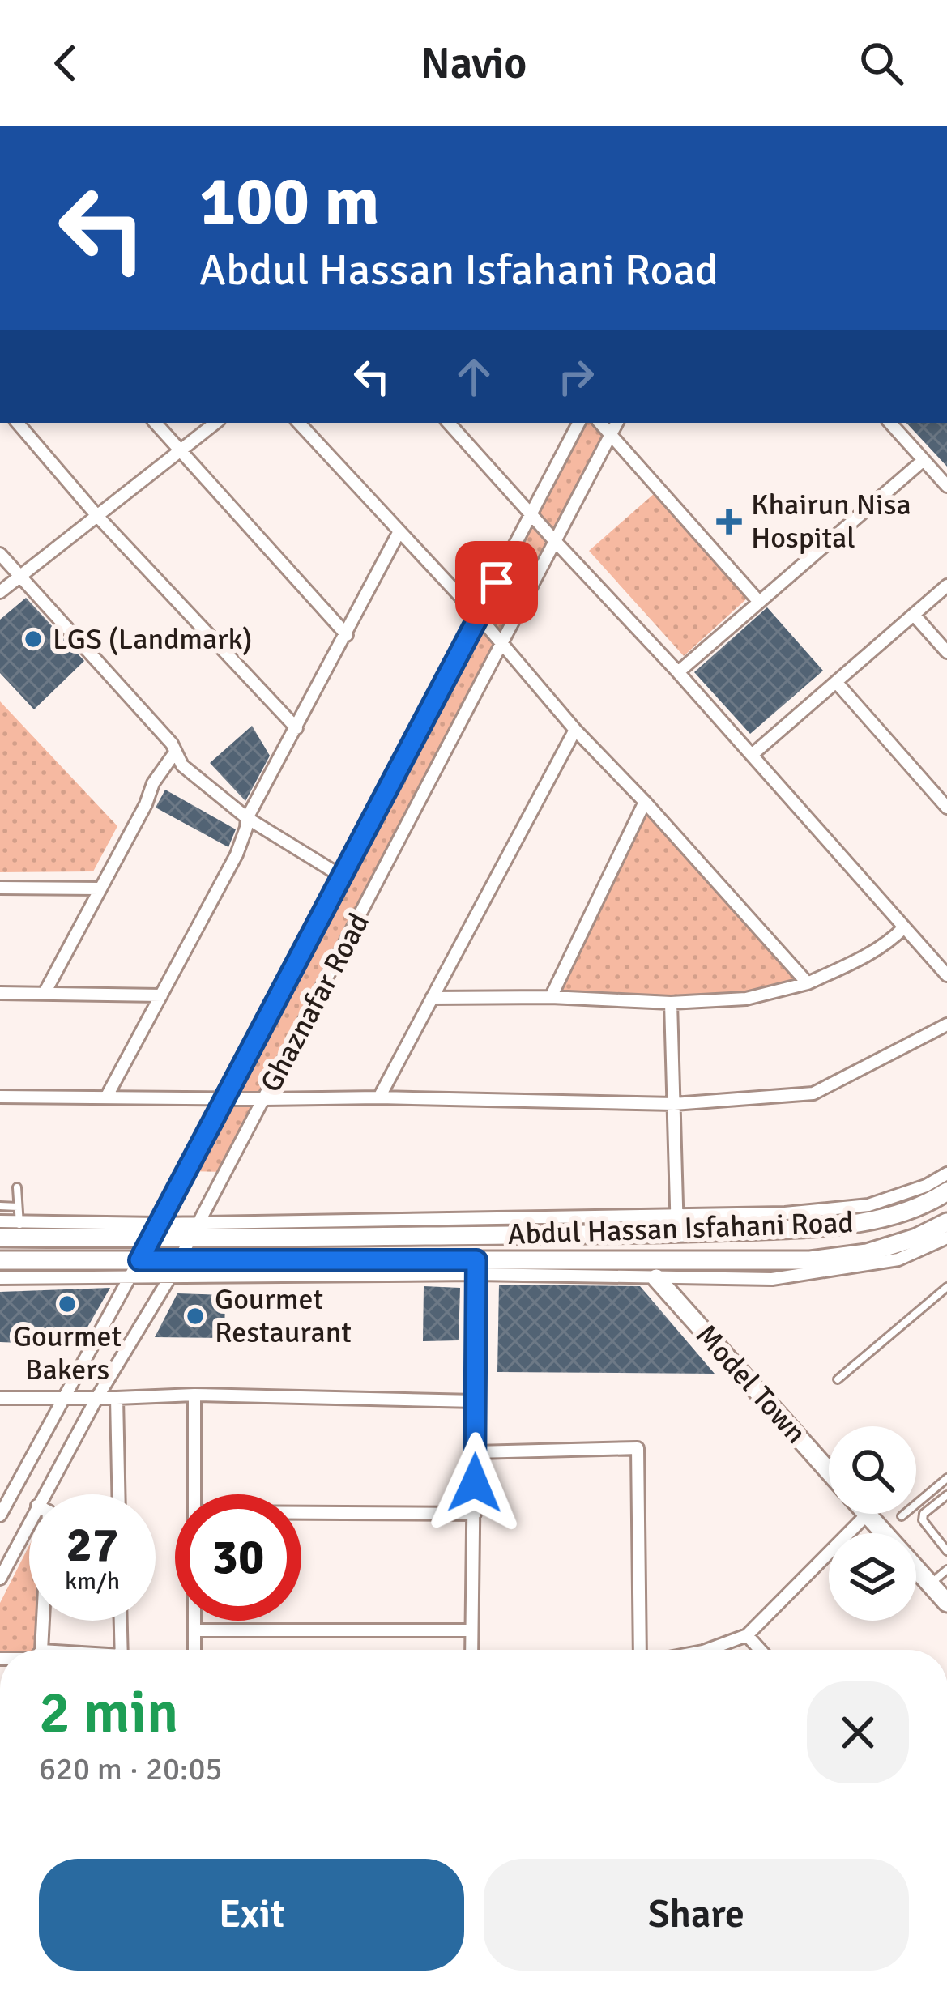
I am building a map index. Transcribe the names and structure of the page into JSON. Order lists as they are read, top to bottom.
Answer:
{
  "streets": {
    "main road": ["Abdul Hassan Isfahani Road", "Model Town"],
    "street": ["Ghaznafar Road"]
  },
  "crossings": [
    ["Ghaznafar Road", "Abdul Hassan Isfahani Road"]
  ],
  "places": {
    "health": ["Khairun Nisa Hospital"],
    "other": ["LGS (Landmark)", "Gourmet Bakers", "Gourmet Restaurant"]
  },
  "page": {
    "header": "Navio",
    "turn": ["100 m", "Abdul Hassan Isfahani Road"],
    "speed": "27 km/h",
    "limit": "30",
    "heading": ["2 min", "620 m · 20:05"],
    "buttons": ["Exit", "Share"]
  }
}
